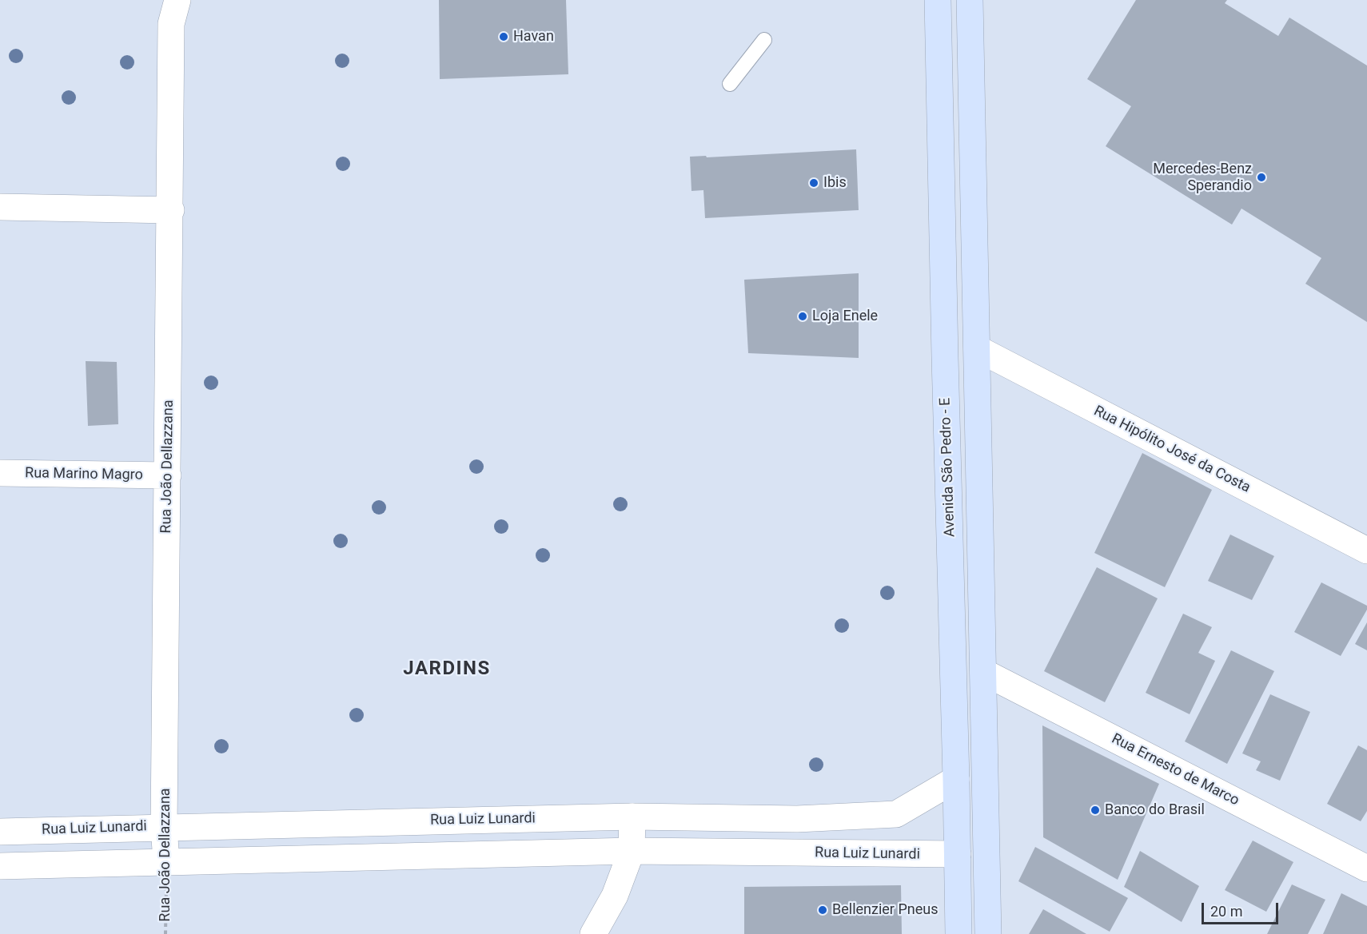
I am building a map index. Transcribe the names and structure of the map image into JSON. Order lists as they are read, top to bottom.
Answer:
{
  "streets": {
    "main road": ["Avenida São Pedro - E"],
    "street": [
      "Rua Hipólito José da Costa",
      "Rua João Dellazzana",
      "Rua Marino Magro",
      "Rua Ernesto de Marco",
      "Rua Luiz Lunardi"
    ]
  },
  "crossings": [
    ["Rua Hipólito José da Costa", "Avenida São Pedro - E"],
    ["Rua João Dellazzana", "Rua Marino Magro"],
    ["Rua João Dellazzana", "Rua Luiz Lunardi"],
    ["Avenida São Pedro - E", "Rua Ernesto de Marco"],
    ["Avenida São Pedro - E", "Rua Luiz Lunardi"]
  ],
  "districts": ["JARDINS"],
  "places": [
    "Havan",
    "Mercedes-Benz Sperandio",
    "Ibis",
    "Loja Enele",
    "Banco do Brasil",
    "Bellenzier Pneus"
  ],
  "scale_bar": "20 m"
}
